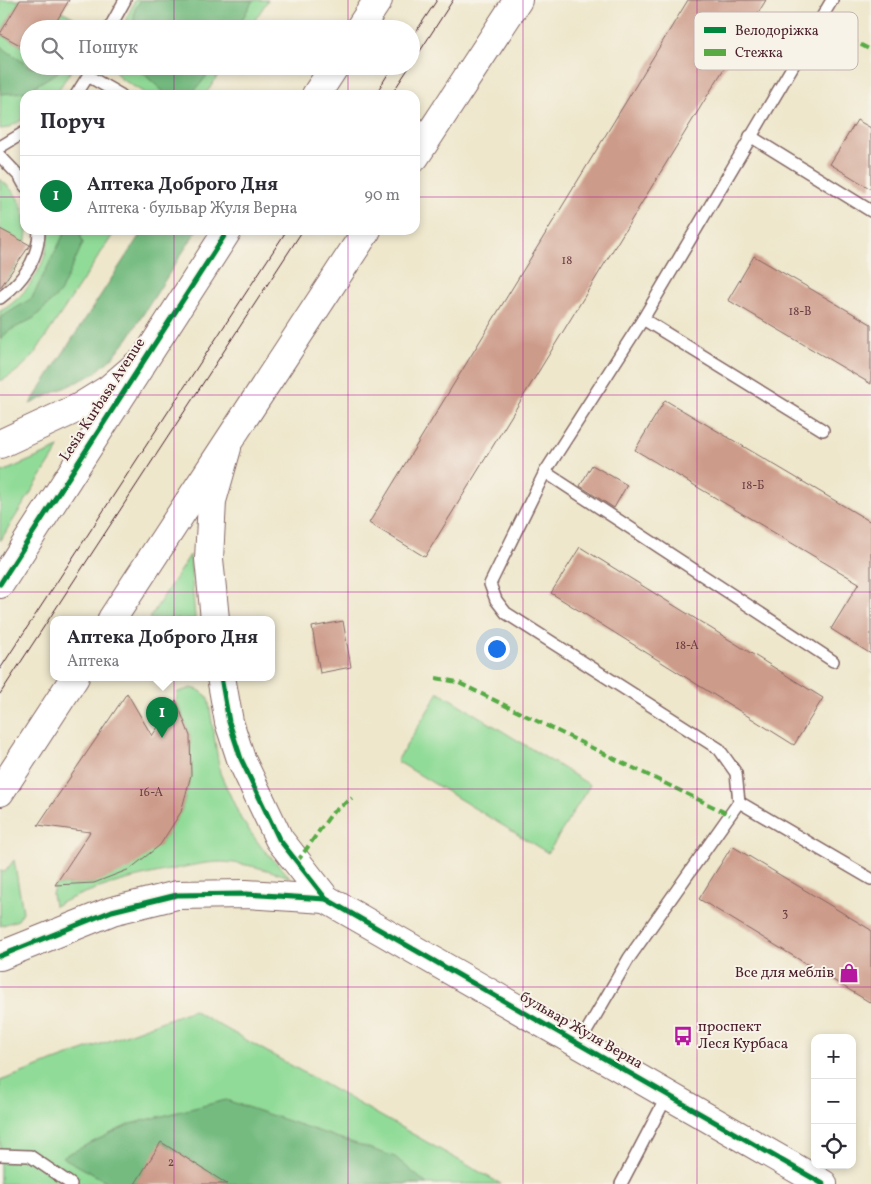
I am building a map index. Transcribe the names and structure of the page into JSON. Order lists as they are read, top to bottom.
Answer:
{
  "streets": {
    "street": ["Lesia Kurbasa Avenue", "бульвар Жуля Верна"]
  },
  "places": {
    "shop": ["Все для меблів"],
    "bus stop": ["проспект Леся Курбаса"]
  },
  "house_numbers": [
    "18",
    "18-В",
    "18-Б",
    "18-А",
    "16-А",
    "3",
    "2"
  ],
  "legend": ["Велодоріжка", "Стежка"],
  "page": {
    "search": "Пошук",
    "heading": "Поруч",
    "list": [
      {
        "mark": "1",
        "name": "Аптека Доброго Дня",
        "note": "Аптека · бульвар Жуля Верна",
        "value": "90 m"
      }
    ],
    "popup": ["Аптека Доброго Дня", "Аптека"],
    "pins": "1",
    "map_buttons": ["+", "−"]
  }
}
